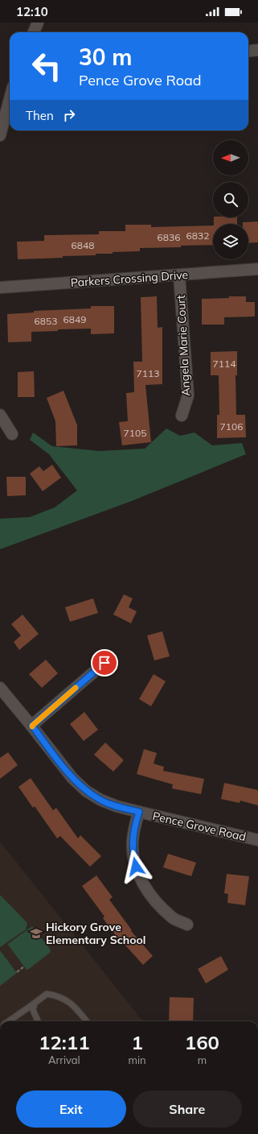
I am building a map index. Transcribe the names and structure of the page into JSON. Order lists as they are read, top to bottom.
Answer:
{
  "streets": {
    "street": ["Parkers Crossing Drive", "Angela Marie Court", "Pence Grove Road"]
  },
  "crossings": [
    ["Parkers Crossing Drive", "Angela Marie Court"]
  ],
  "places": {
    "school or university": ["Hickory Grove Elementary School"]
  },
  "house_numbers": [
    "6832",
    "6836",
    "6848",
    "6849",
    "6853",
    "7114",
    "7113",
    "7106",
    "7105"
  ],
  "north": "left",
  "page": {
    "status": "12:10",
    "turn": ["30 m", "Pence Grove Road"],
    "then": "Then",
    "eta": [
      "12:11",
      "Arrival",
      "1",
      "min",
      "160",
      "m"
    ],
    "buttons": ["Exit", "Share"]
  }
}
